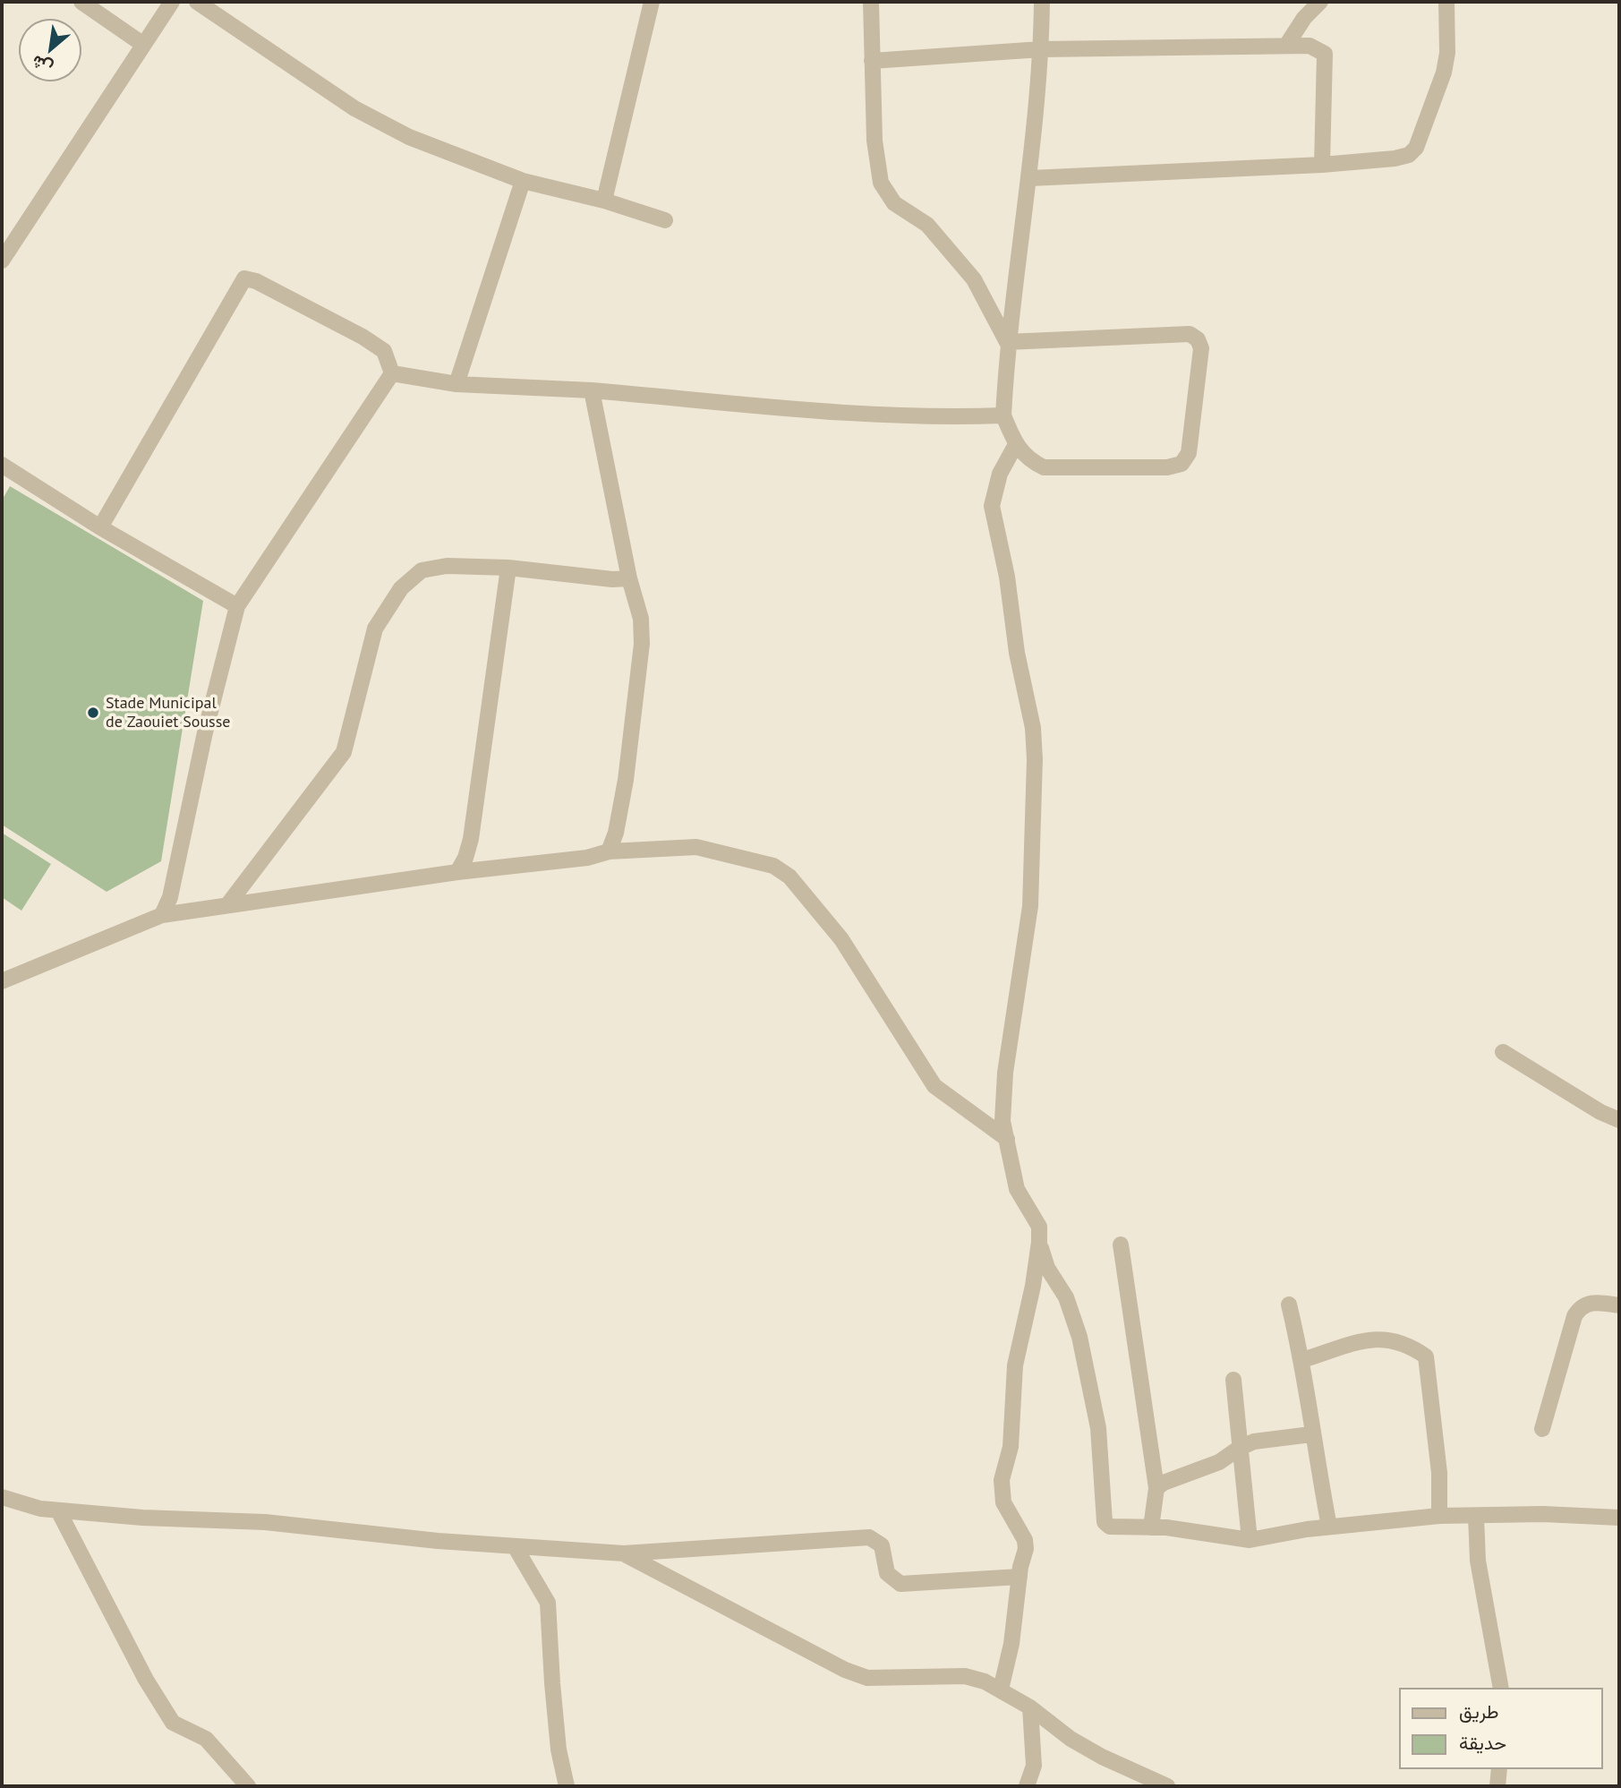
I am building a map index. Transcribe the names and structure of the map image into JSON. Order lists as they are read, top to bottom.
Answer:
{
  "places": ["Stade Municipal de Zaouiet Sousse"],
  "legend": ["طريق", "حديقة"],
  "north": "bottom left"
}
